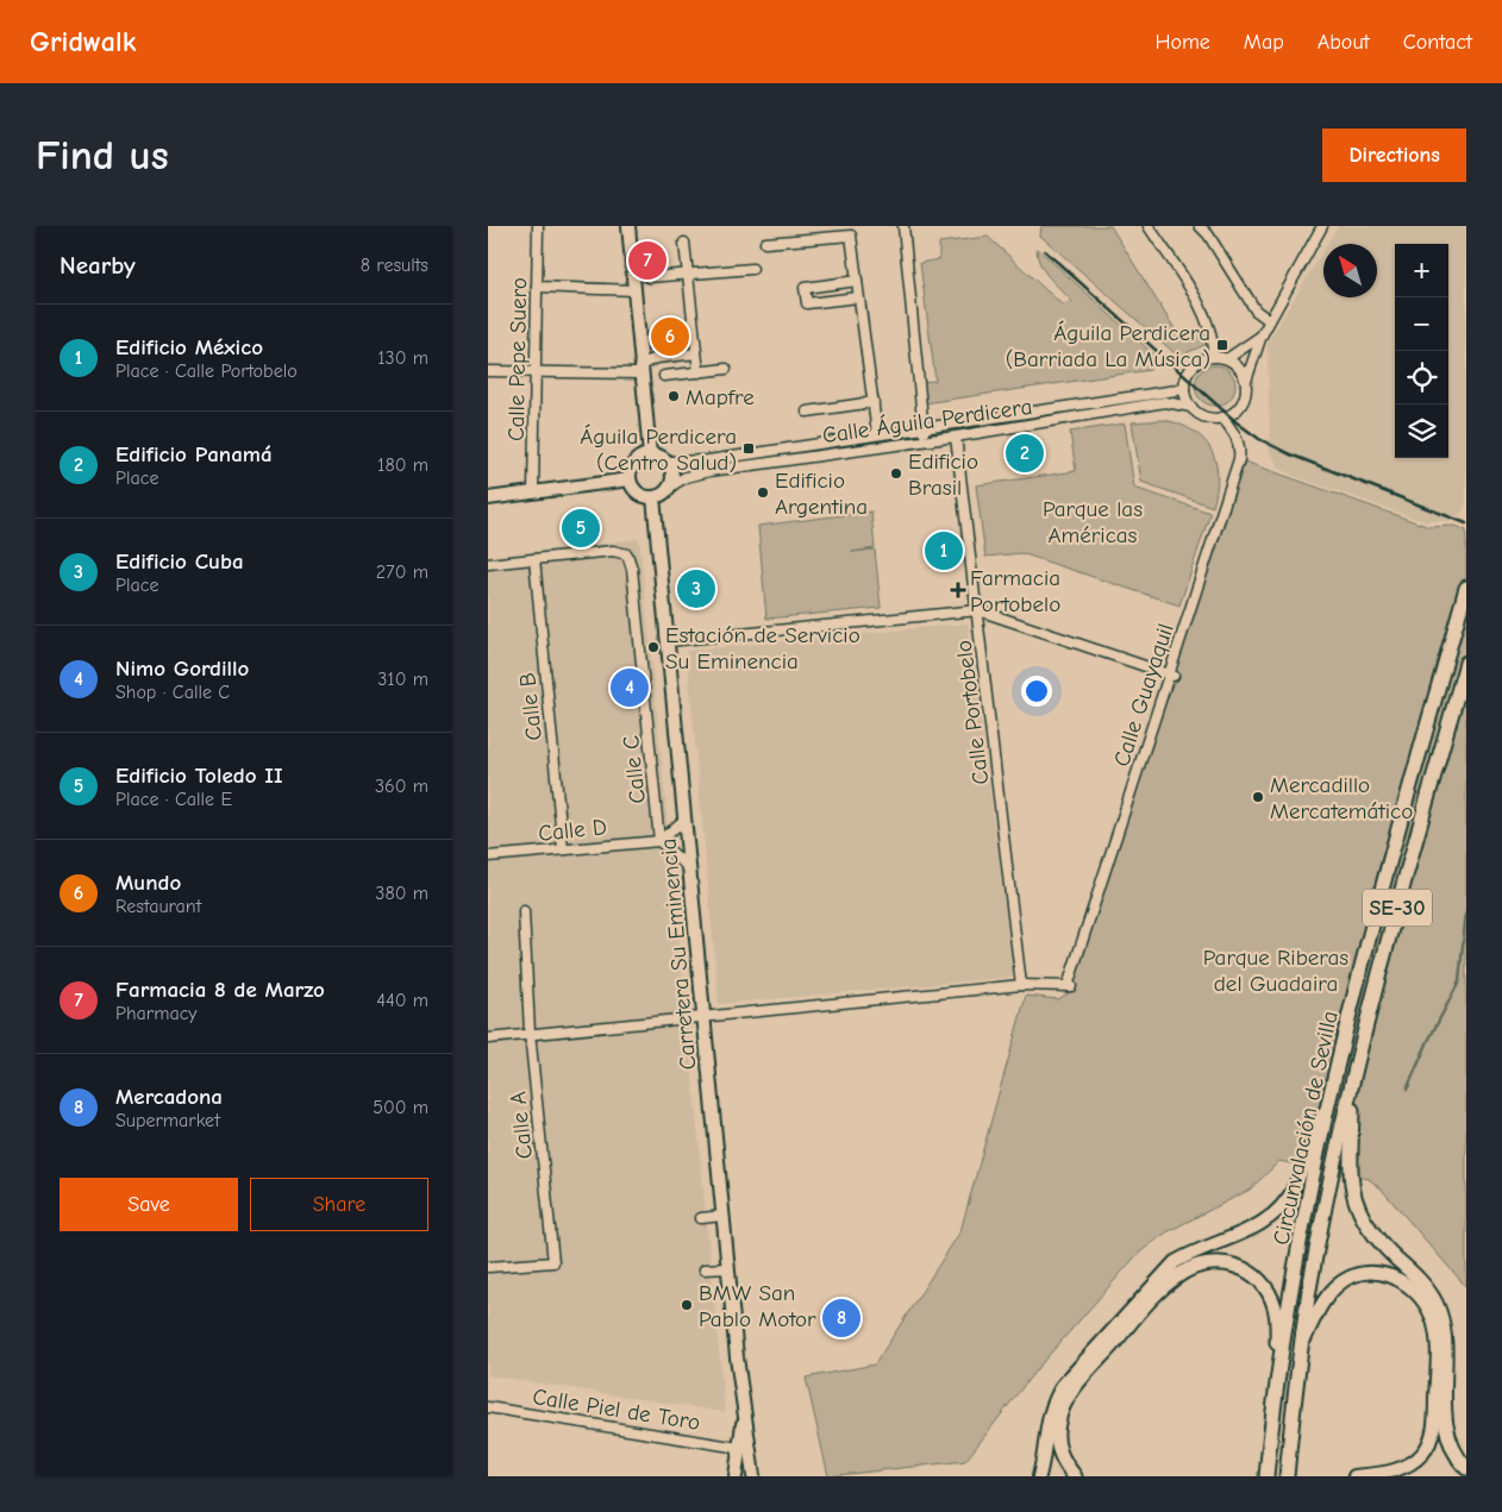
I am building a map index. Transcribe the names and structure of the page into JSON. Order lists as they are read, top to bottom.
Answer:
{
  "streets": {
    "highway": ["SE-30", "Circunvalación de Sevilla"],
    "main road": ["Carretera Su Eminencia"],
    "street": [
      "Calle Pepe Suero",
      "Calle Águila Perdicera",
      "Calle Guayaquil",
      "Calle B",
      "Calle Portobelo",
      "Calle C",
      "Calle D",
      "Calle A",
      "Calle Piel de Toro"
    ]
  },
  "crossings": [
    ["Calle Águila Perdicera", "Calle Guayaquil"],
    ["Calle Águila Perdicera", "Calle Portobelo"],
    ["Calle Águila Perdicera", "Carretera Su Eminencia"],
    ["Calle Guayaquil", "Calle Portobelo"],
    ["Calle B", "Calle C"],
    ["Calle B", "Calle D"],
    ["Calle C", "Calle D"],
    ["Carretera Su Eminencia", "Calle Piel de Toro"]
  ],
  "parks": ["Parque las Américas", "Parque Riberas del Guadaira"],
  "places": {
    "transit": ["Águila Perdicera (Barriada La Música)", "Águila Perdicera (Centro Salud)"],
    "other": [
      "Mapfre",
      "Edificio Brasil",
      "Edificio Argentina",
      "Estación de Servicio Su Eminencia",
      "Mercadillo Mercatemático",
      "BMW San Pablo Motor"
    ],
    "health": ["Farmacia Portobelo"]
  },
  "north": "top left",
  "page": {
    "header": "Gridwalk",
    "nav": [
      "Home",
      "Map",
      "About",
      "Contact"
    ],
    "buttons": [
      "Directions",
      ["Save", "Share"]
    ],
    "title": "Find us",
    "heading": ["Nearby", "8 results"],
    "pins": [
      "7",
      "6",
      "2",
      "5",
      "1",
      "3",
      "4",
      "8"
    ],
    "map_buttons": ["+", "−"],
    "list": [
      {
        "mark": "1",
        "name": "Edificio México",
        "note": "Place · Calle Portobelo",
        "value": "130 m"
      },
      {
        "mark": "2",
        "name": "Edificio Panamá",
        "note": "Place",
        "value": "180 m"
      },
      {
        "mark": "3",
        "name": "Edificio Cuba",
        "note": "Place",
        "value": "270 m"
      },
      {
        "mark": "4",
        "name": "Nimo Gordillo",
        "note": "Shop · Calle C",
        "value": "310 m"
      },
      {
        "mark": "5",
        "name": "Edificio Toledo II",
        "note": "Place · Calle E",
        "value": "360 m"
      },
      {
        "mark": "6",
        "name": "Mundo",
        "note": "Restaurant",
        "value": "380 m"
      },
      {
        "mark": "7",
        "name": "Farmacia 8 de Marzo",
        "note": "Pharmacy",
        "value": "440 m"
      },
      {
        "mark": "8",
        "name": "Mercadona",
        "note": "Supermarket",
        "value": "500 m"
      }
    ]
  }
}
